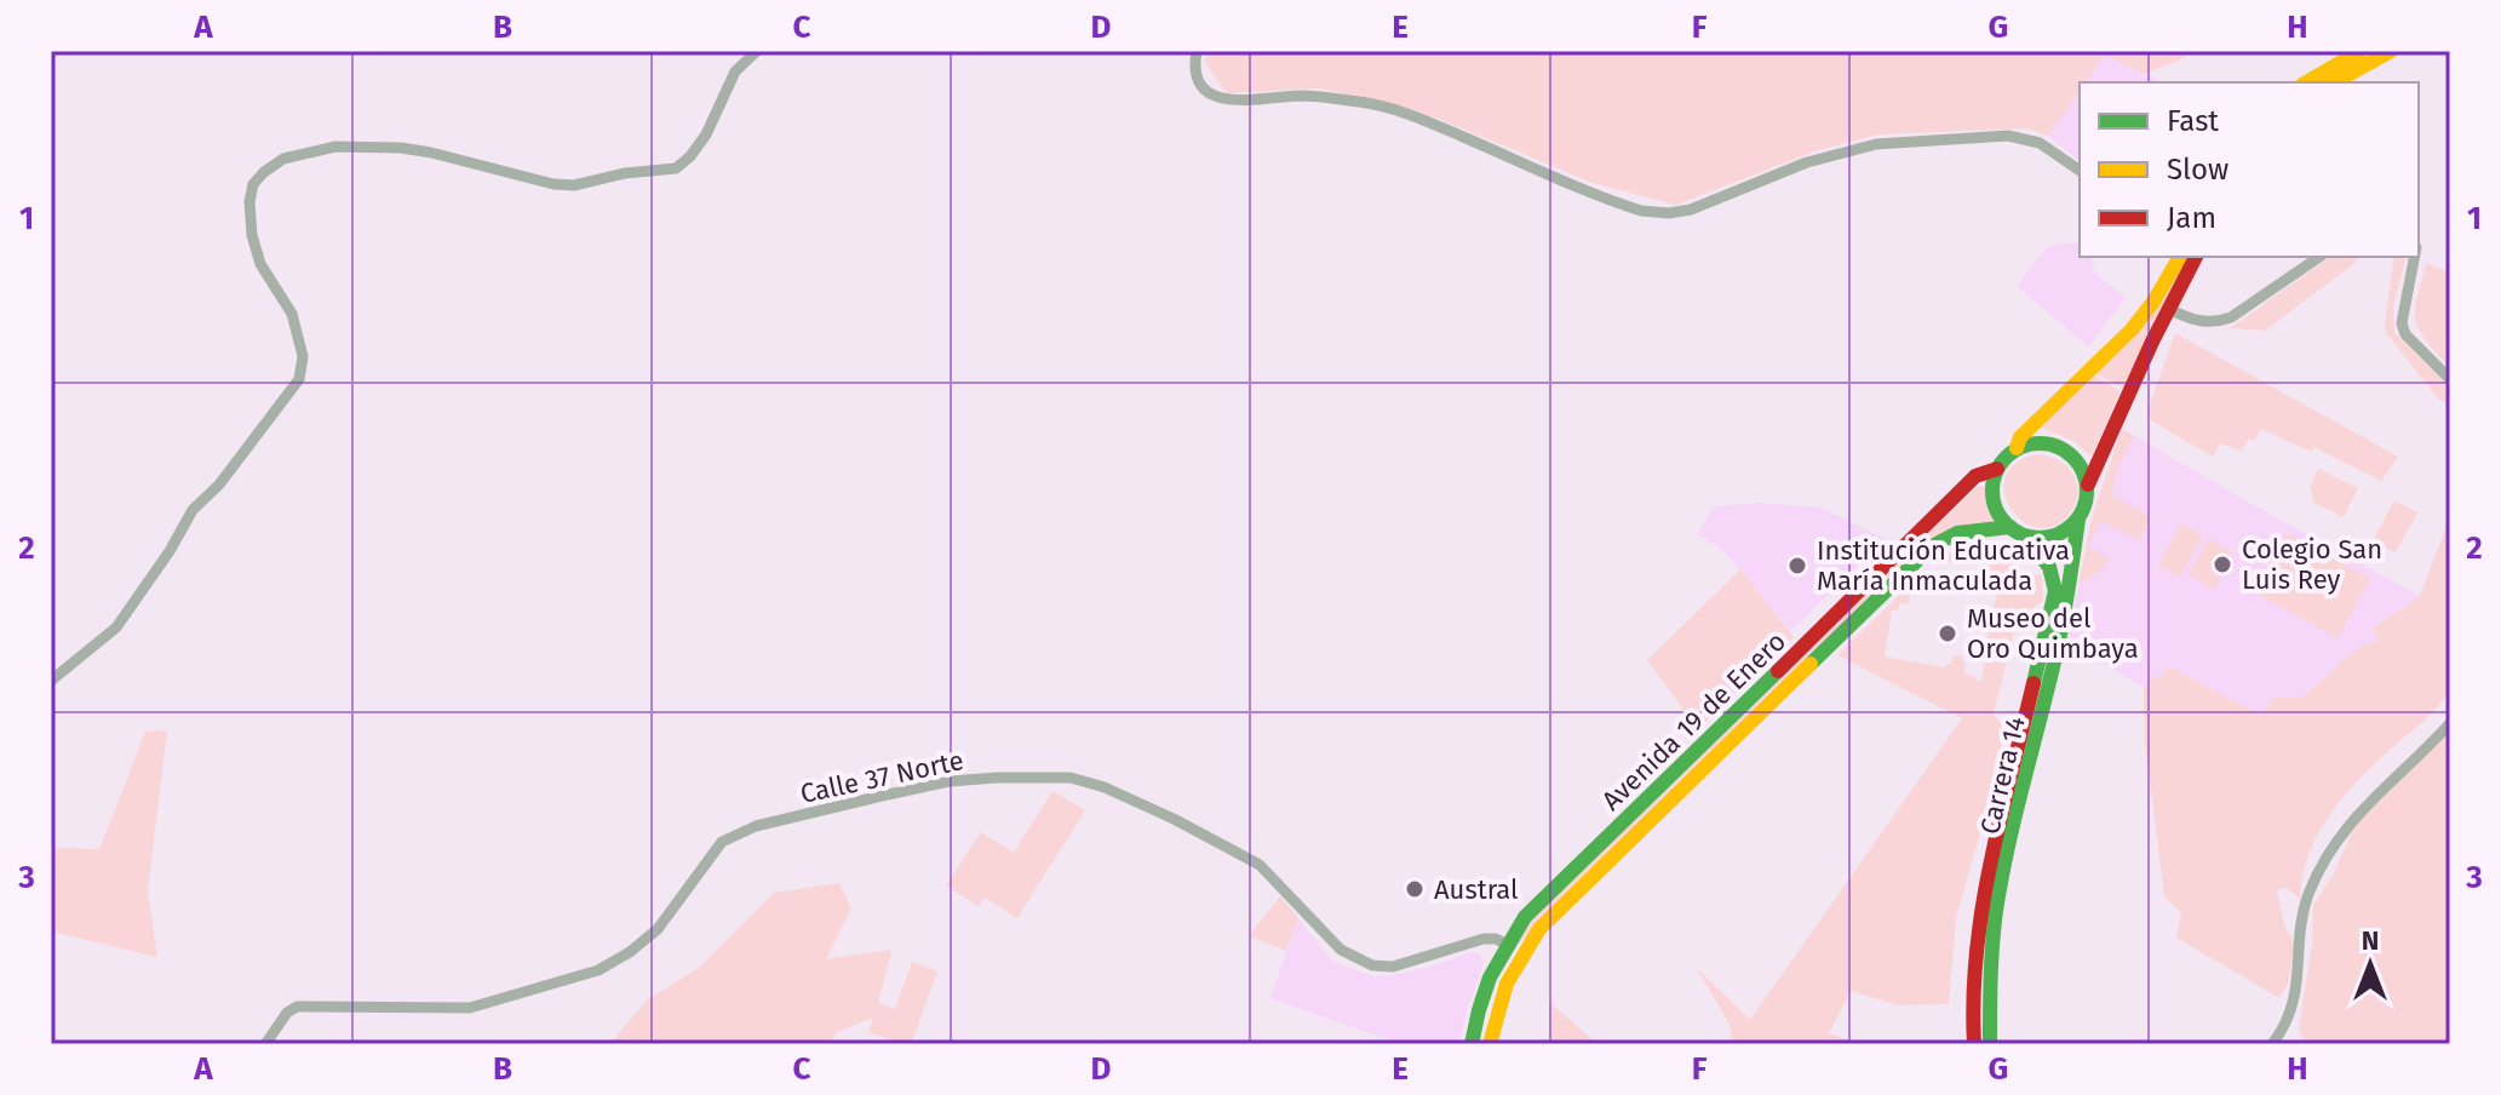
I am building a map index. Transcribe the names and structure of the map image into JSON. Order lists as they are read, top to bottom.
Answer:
{
  "streets": {
    "main road": ["Avenida 19 de Enero", "Carrera 14"],
    "street": ["Calle 37 Norte"]
  },
  "crossings": [
    ["Avenida 19 de Enero", "Carrera 14"],
    ["Avenida 19 de Enero", "Calle 37 Norte"]
  ],
  "places": [
    "Colegio San Luis Rey",
    "Institución Educativa María Inmaculada",
    "Museo del Oro Quimbaya",
    "Austral"
  ],
  "legend": ["Fast", "Slow", "Jam"],
  "north": "top",
  "grid": {
    "columns": [
      "A",
      "B",
      "C",
      "D",
      "E",
      "F",
      "G",
      "H"
    ],
    "rows": ["1", "2", "3"]
  }
}
